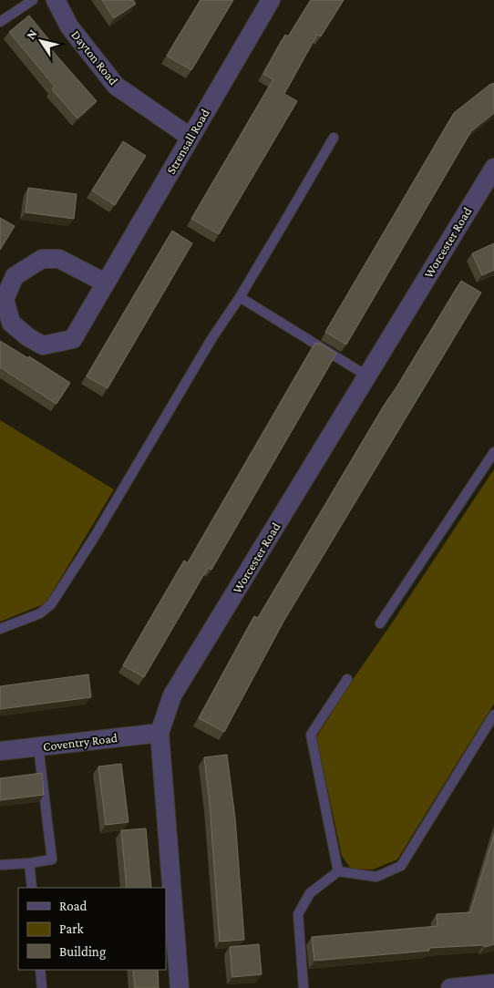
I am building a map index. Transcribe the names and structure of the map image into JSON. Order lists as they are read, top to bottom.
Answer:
{
  "streets": {
    "street": [
      "Dayton Road",
      "Strensall Road",
      "Worcester Road",
      "Coventry Road"
    ]
  },
  "crossings": [
    ["Dayton Road", "Strensall Road"],
    ["Worcester Road", "Coventry Road"]
  ],
  "legend": ["Road", "Park", "Building"],
  "north": "top left"
}
